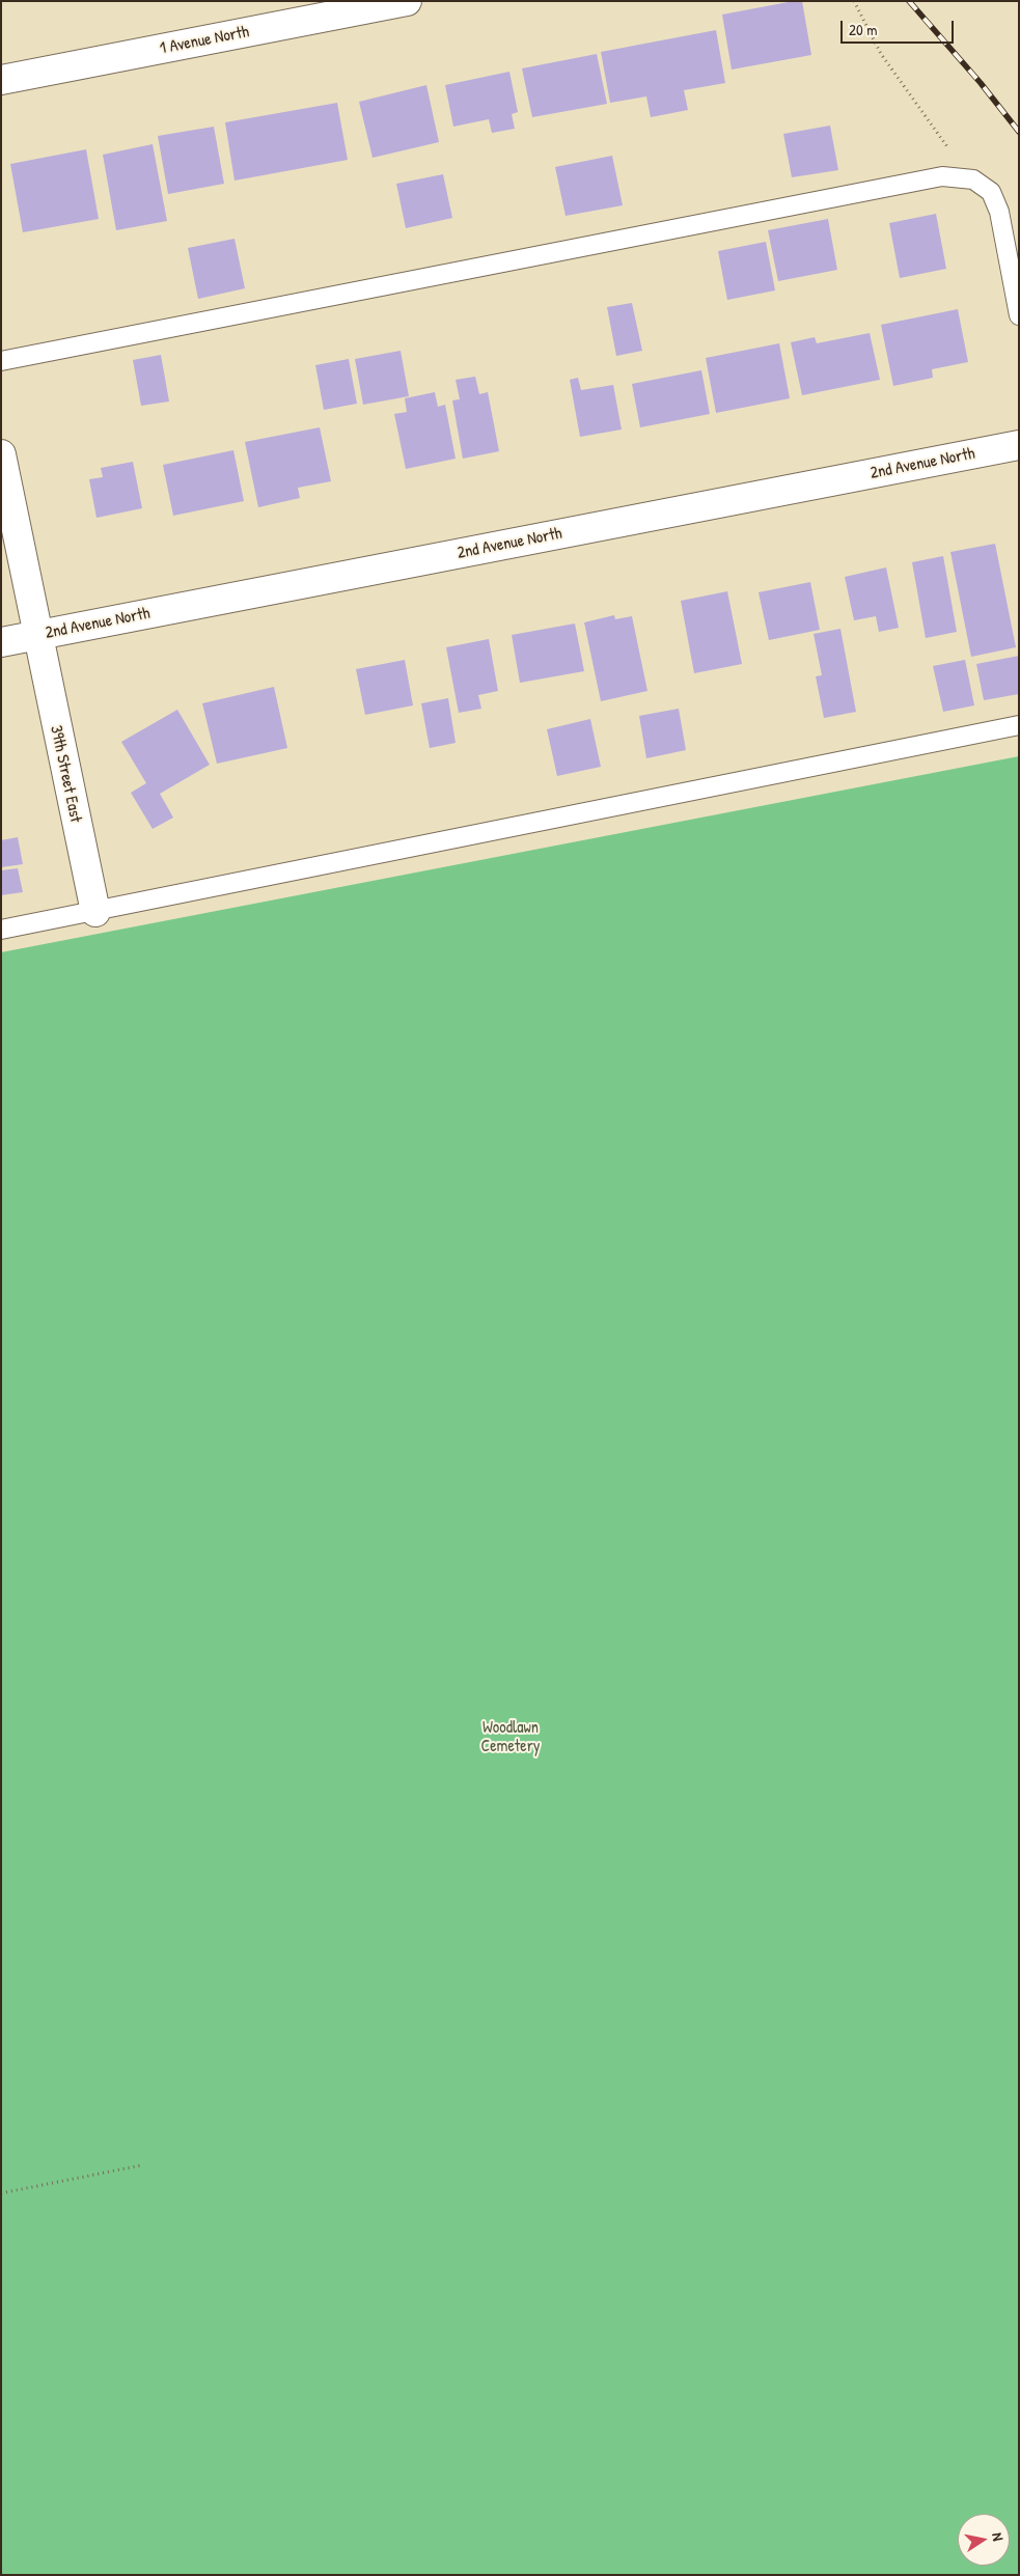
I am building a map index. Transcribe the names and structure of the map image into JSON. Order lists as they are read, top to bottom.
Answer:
{
  "streets": {
    "street": ["1 Avenue North", "2nd Avenue North", "39th Street East"]
  },
  "crossings": [
    ["2nd Avenue North", "39th Street East"]
  ],
  "parks": ["Woodlawn Cemetery"],
  "scale_bar": "20 m",
  "north": "right"
}
